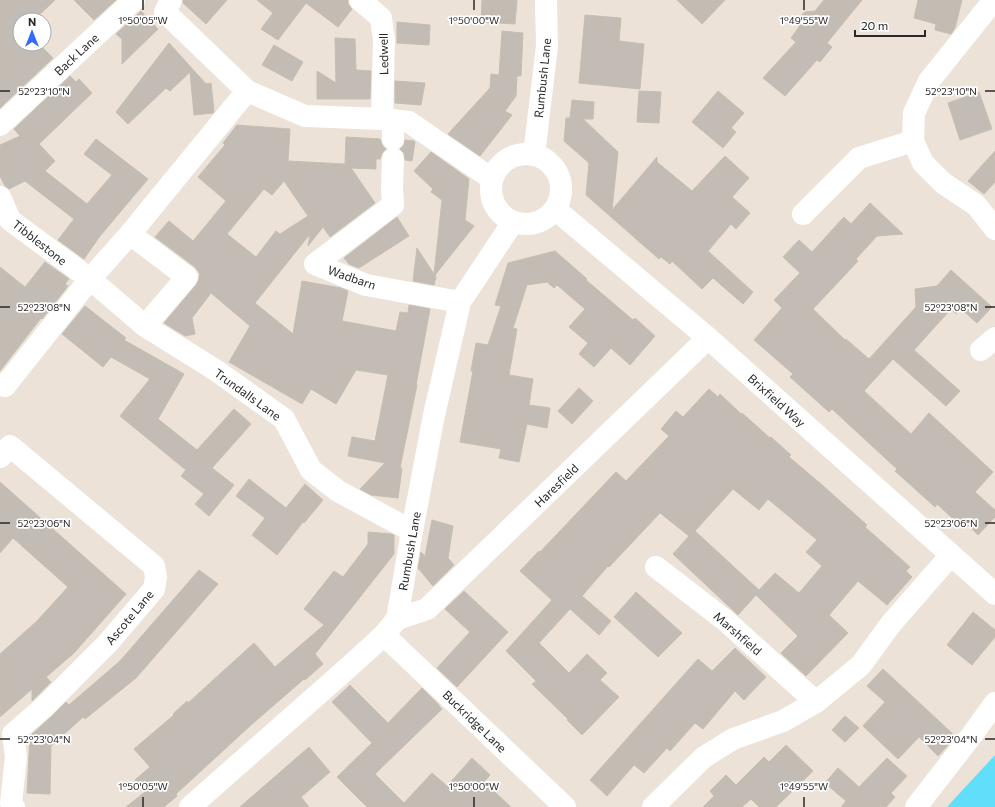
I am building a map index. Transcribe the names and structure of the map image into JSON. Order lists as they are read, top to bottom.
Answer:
{
  "streets": {
    "street": [
      "Back Lane",
      "Ledwell",
      "Rumbush Lane",
      "Tibblestone",
      "Wadbarn",
      "Trundalls Lane",
      "Brixfield Way",
      "Haresfield",
      "Ascote Lane",
      "Marshfield",
      "Buckridge Lane"
    ]
  },
  "crossings": [
    ["Ledwell", "Wadbarn"],
    ["Rumbush Lane", "Wadbarn"],
    ["Rumbush Lane", "Trundalls Lane"],
    ["Rumbush Lane", "Brixfield Way"],
    ["Rumbush Lane", "Haresfield"],
    ["Rumbush Lane", "Buckridge Lane"],
    ["Tibblestone", "Trundalls Lane"],
    ["Brixfield Way", "Haresfield"],
    ["Haresfield", "Buckridge Lane"]
  ],
  "scale_bar": "20 m",
  "north": "top",
  "coordinates": [
    "1°50'05\"W",
    "1°50'00\"W",
    "1°49'55\"W",
    "52°23'10\"N",
    "52°23'08\"N",
    "52°23'06\"N",
    "52°23'04\"N"
  ]
}
